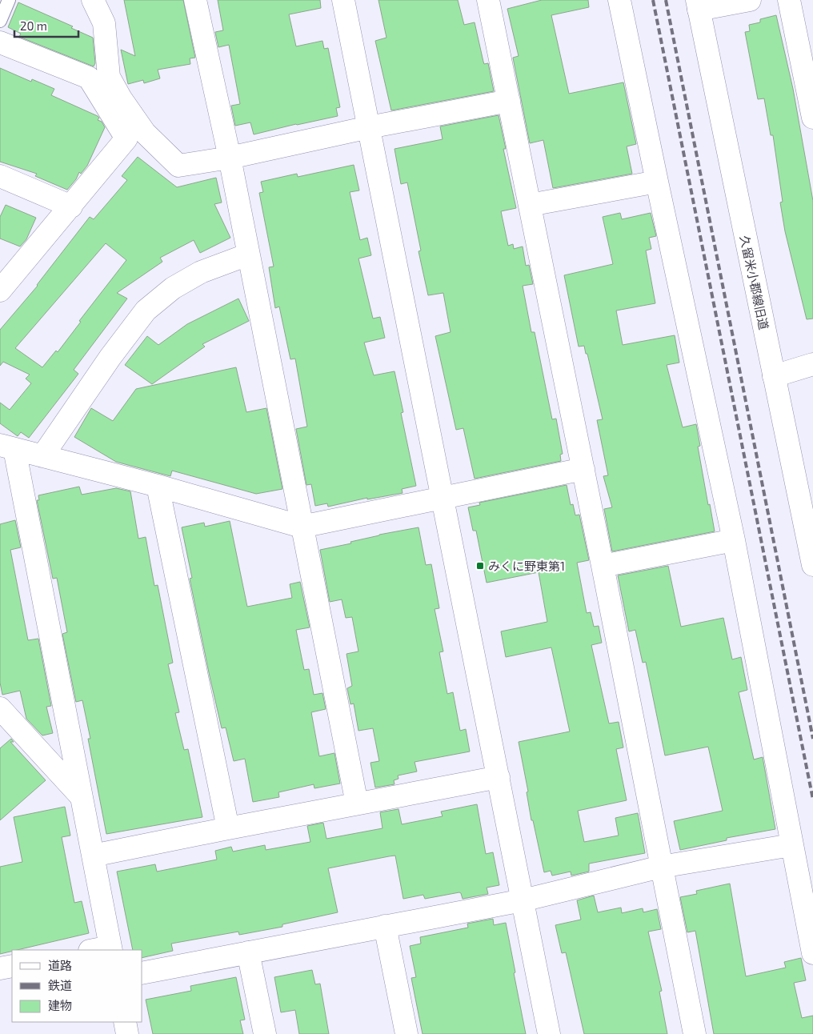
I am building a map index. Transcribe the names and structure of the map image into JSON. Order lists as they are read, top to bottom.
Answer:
{
  "streets": {
    "street": ["久留米小郡線旧道"]
  },
  "places": {
    "transit": ["みくに野東第1"]
  },
  "legend": ["道路", "鉄道", "建物"],
  "scale_bar": "20 m"
}
